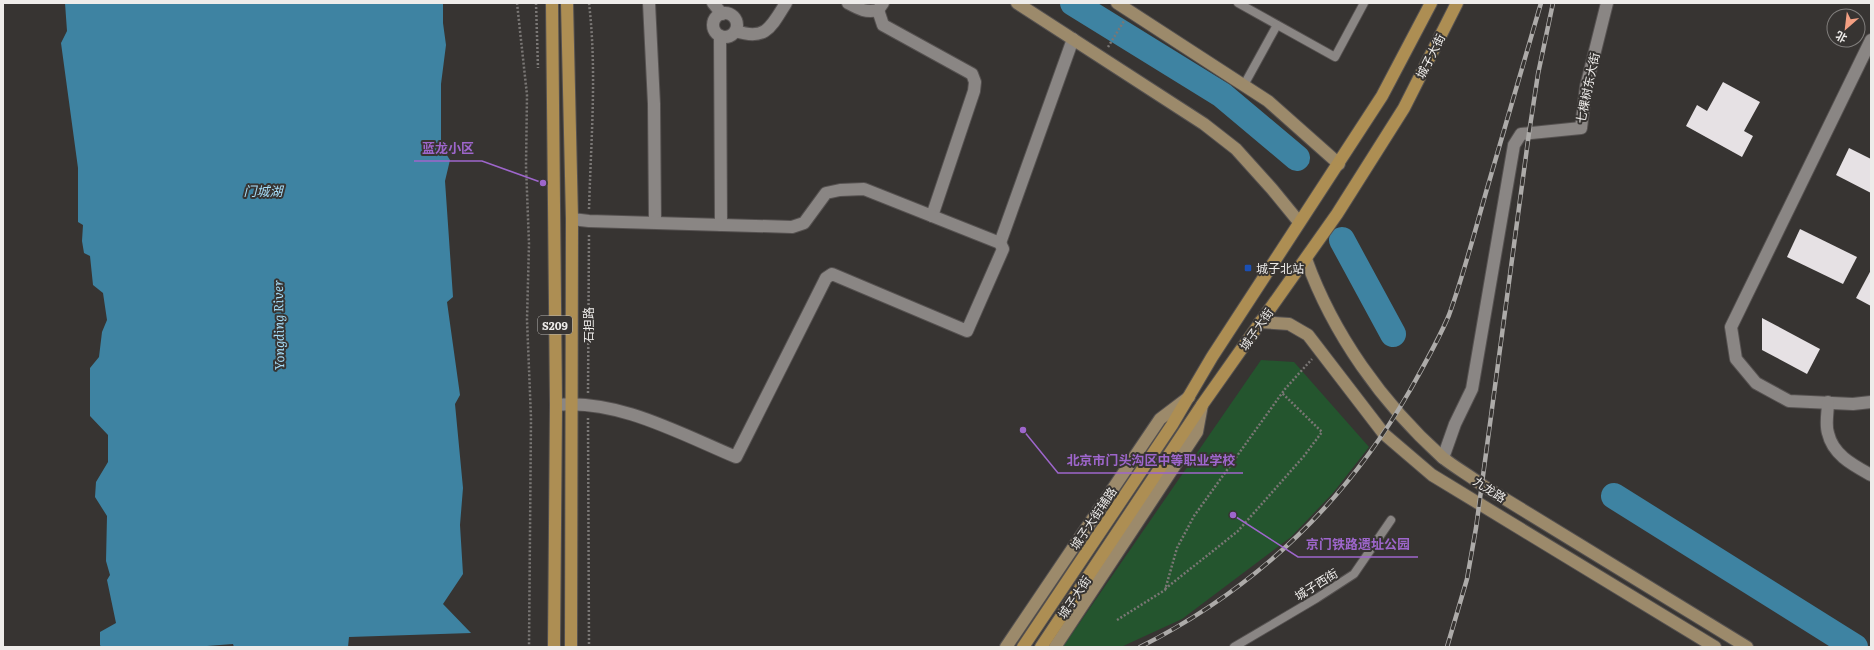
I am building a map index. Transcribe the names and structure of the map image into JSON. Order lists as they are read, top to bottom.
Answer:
{
  "streets": {
    "main road": ["城子大街", "S209", "石担路"],
    "street": ["七棵树东大街", "九龙路", "城子大街辅路"],
    "lane": ["城子西街"]
  },
  "crossings": [
    ["城子大街", "九龙路"],
    ["城子大街", "城子大街辅路"],
    ["七棵树东大街", "九龙路"]
  ],
  "water": ["门城湖", "Yongding River"],
  "places": {
    "other": ["蓝龙小区", "北京市门头沟区中等职业学校", "京门铁路遗址公园"],
    "transit": ["城子北站"]
  },
  "north": "bottom left"
}
